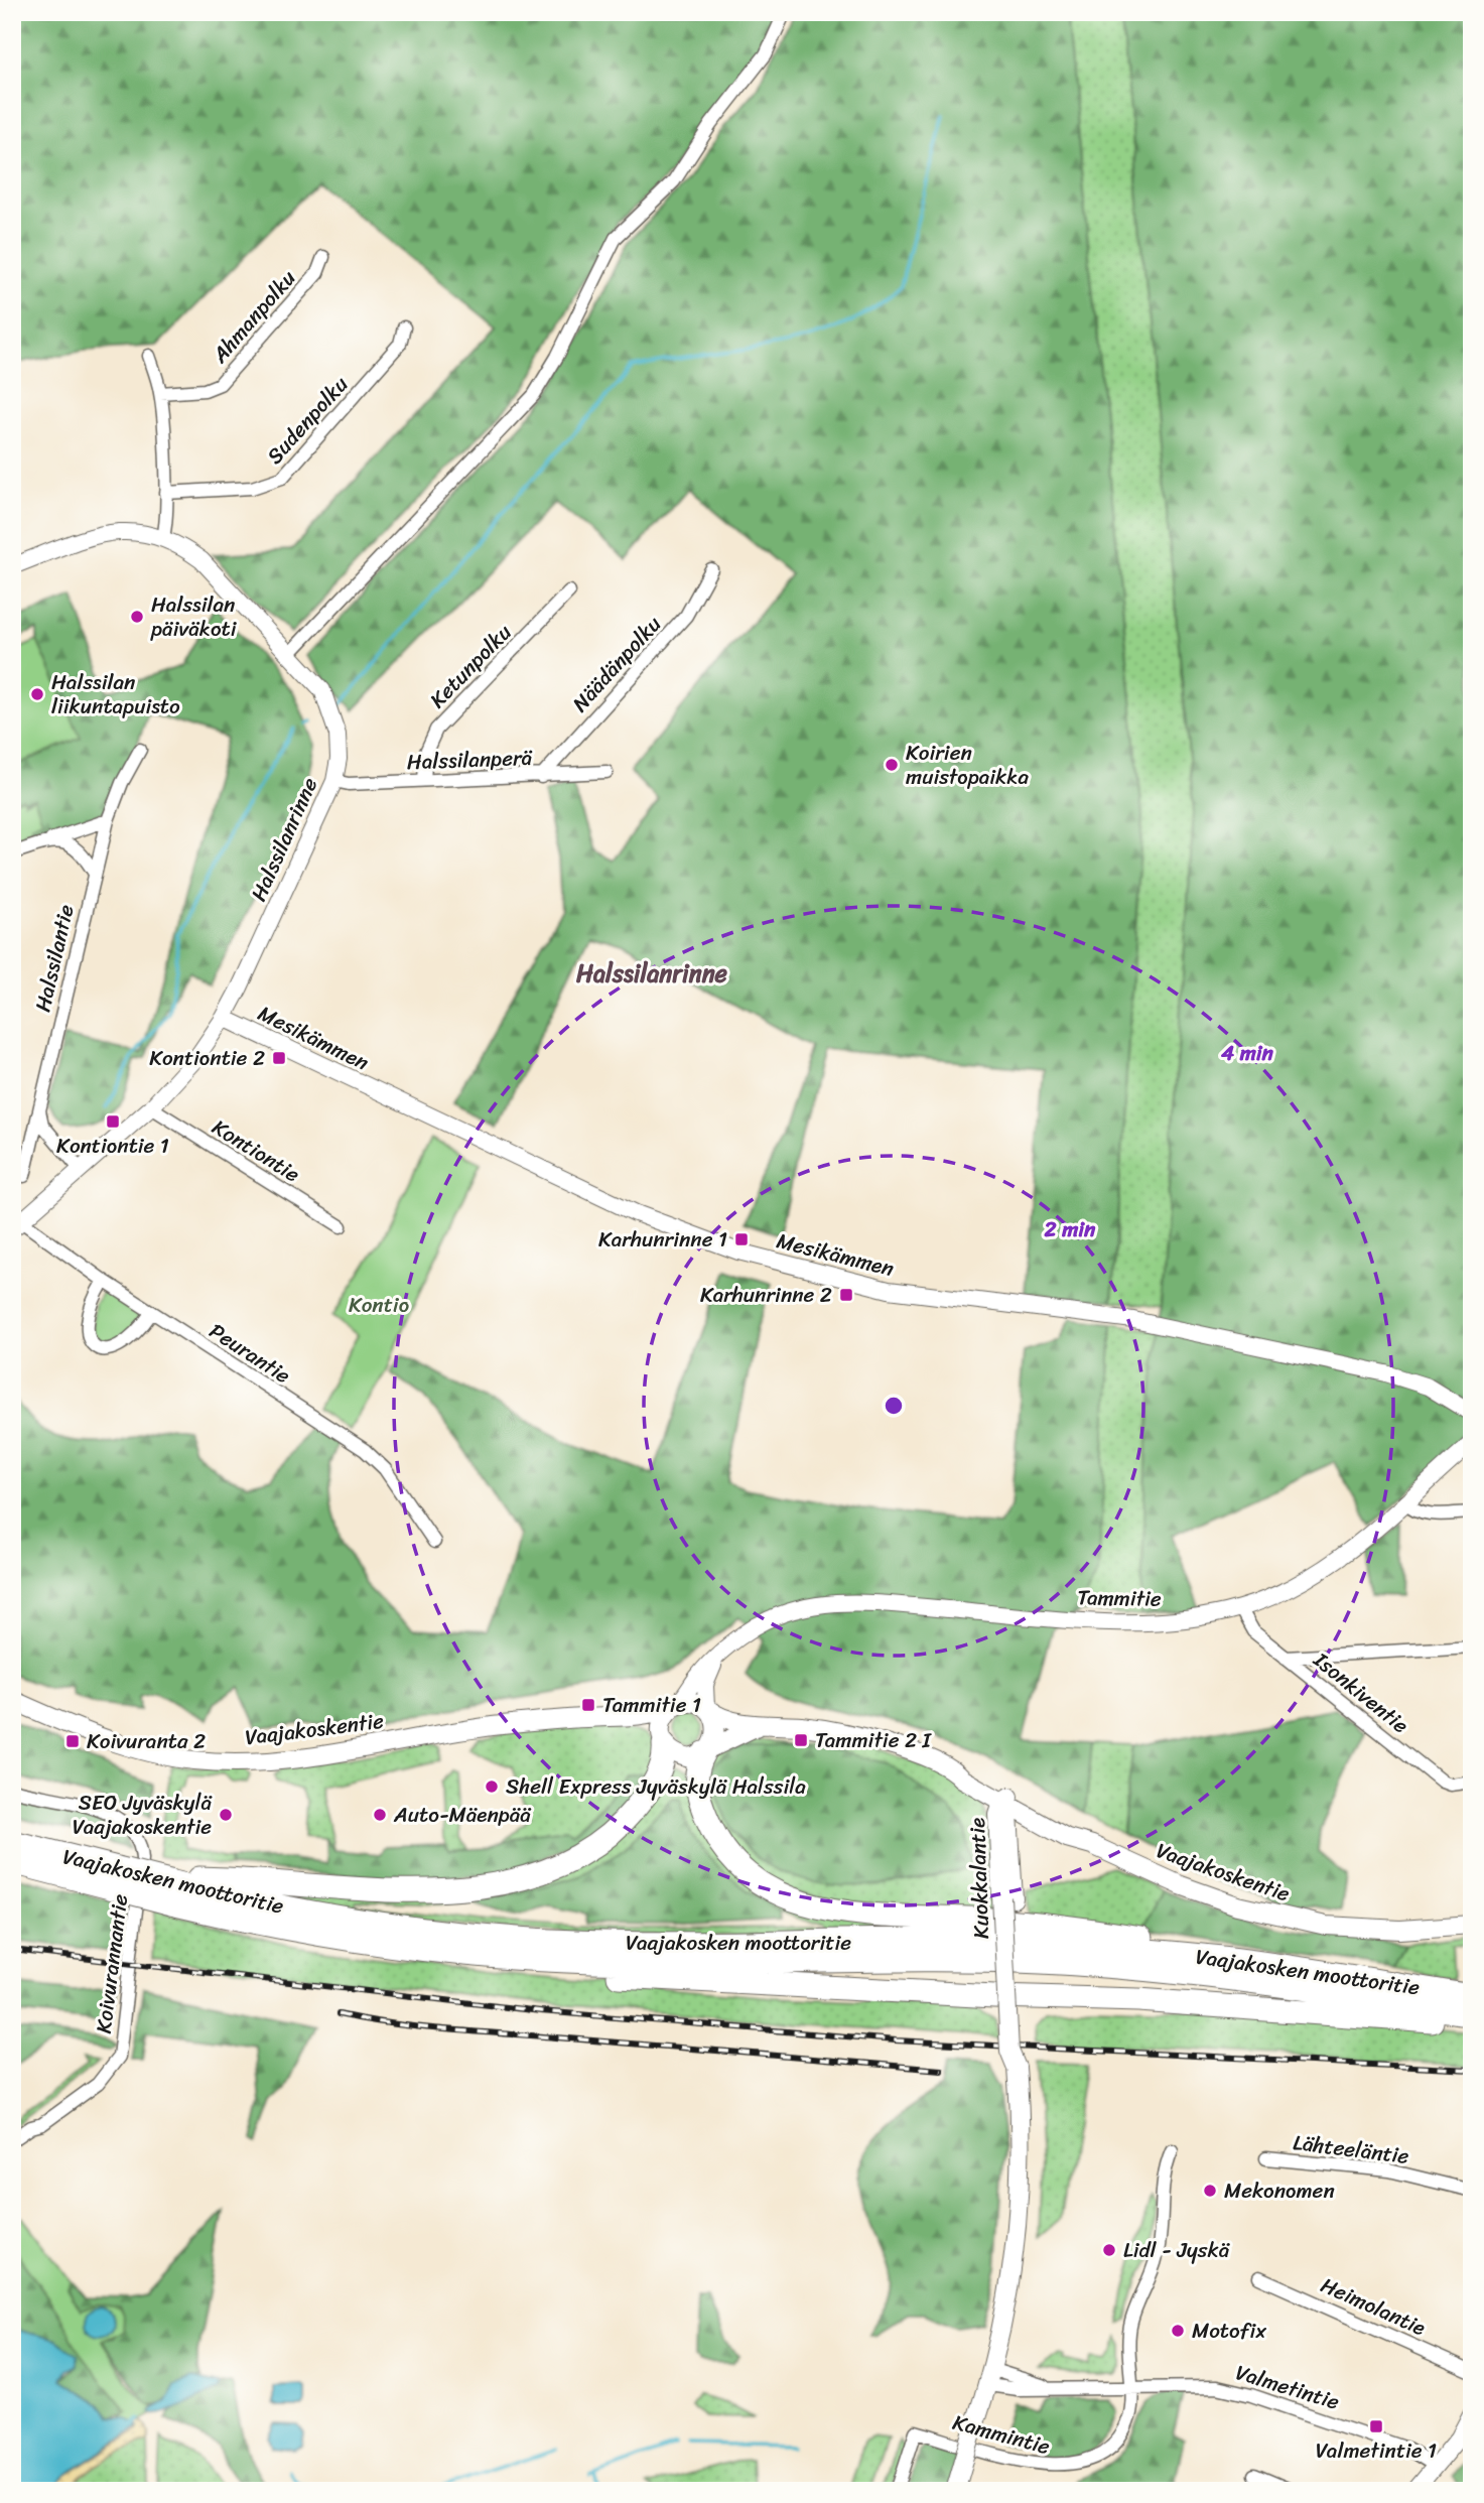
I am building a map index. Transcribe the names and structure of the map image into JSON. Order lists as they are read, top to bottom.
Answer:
{
  "streets": {
    "highway": ["Vaajakosken moottoritie"],
    "main road": ["Vaajakoskentie", "Kuokkalantie"],
    "street": [
      "Ahmanpolku",
      "Sudenpolku",
      "Näädänpolku",
      "Ketunpolku",
      "Halssilanperä",
      "Halssilanrinne",
      "Halssilantie",
      "Mesikämmen",
      "Kontiontie",
      "Peurantie",
      "Tammitie",
      "Isonkiventie",
      "Koivurannantie",
      "Lähteeläntie",
      "Heimolantie",
      "Valmetintie",
      "Kammintie"
    ]
  },
  "crossings": [
    ["Näädänpolku", "Halssilanperä"],
    ["Ketunpolku", "Halssilanperä"],
    ["Halssilanperä", "Halssilanrinne"],
    ["Halssilanrinne", "Mesikämmen"],
    ["Halssilanrinne", "Kontiontie"],
    ["Halssilanrinne", "Peurantie"],
    ["Tammitie", "Isonkiventie"],
    ["Tammitie", "Vaajakoskentie"],
    ["Vaajakoskentie", "Kuokkalantie"],
    ["Kuokkalantie", "Valmetintie"],
    ["Valmetintie", "Kammintie"]
  ],
  "districts": ["Halssilanrinne"],
  "parks": ["Kontio"],
  "places": {
    "other": [
      "Halssilan päiväkoti",
      "Halssilan liikuntapuisto",
      "Koirien muistopaikka",
      "Shell Express Jyväskylä Halssila",
      "SEO Jyväskylä Vaajakoskentie",
      "Auto-Mäenpää",
      "Mekonomen",
      "Lidl - Jyskä",
      "Motofix"
    ],
    "transit": [
      "Kontiontie 2",
      "Kontiontie 1",
      "Karhunrinne 1",
      "Karhunrinne 2",
      "Tammitie 1",
      "Tammitie 2 I",
      "Koivuranta 2",
      "Valmetintie 1"
    ]
  },
  "rings": ["4 min", "2 min"]
}
